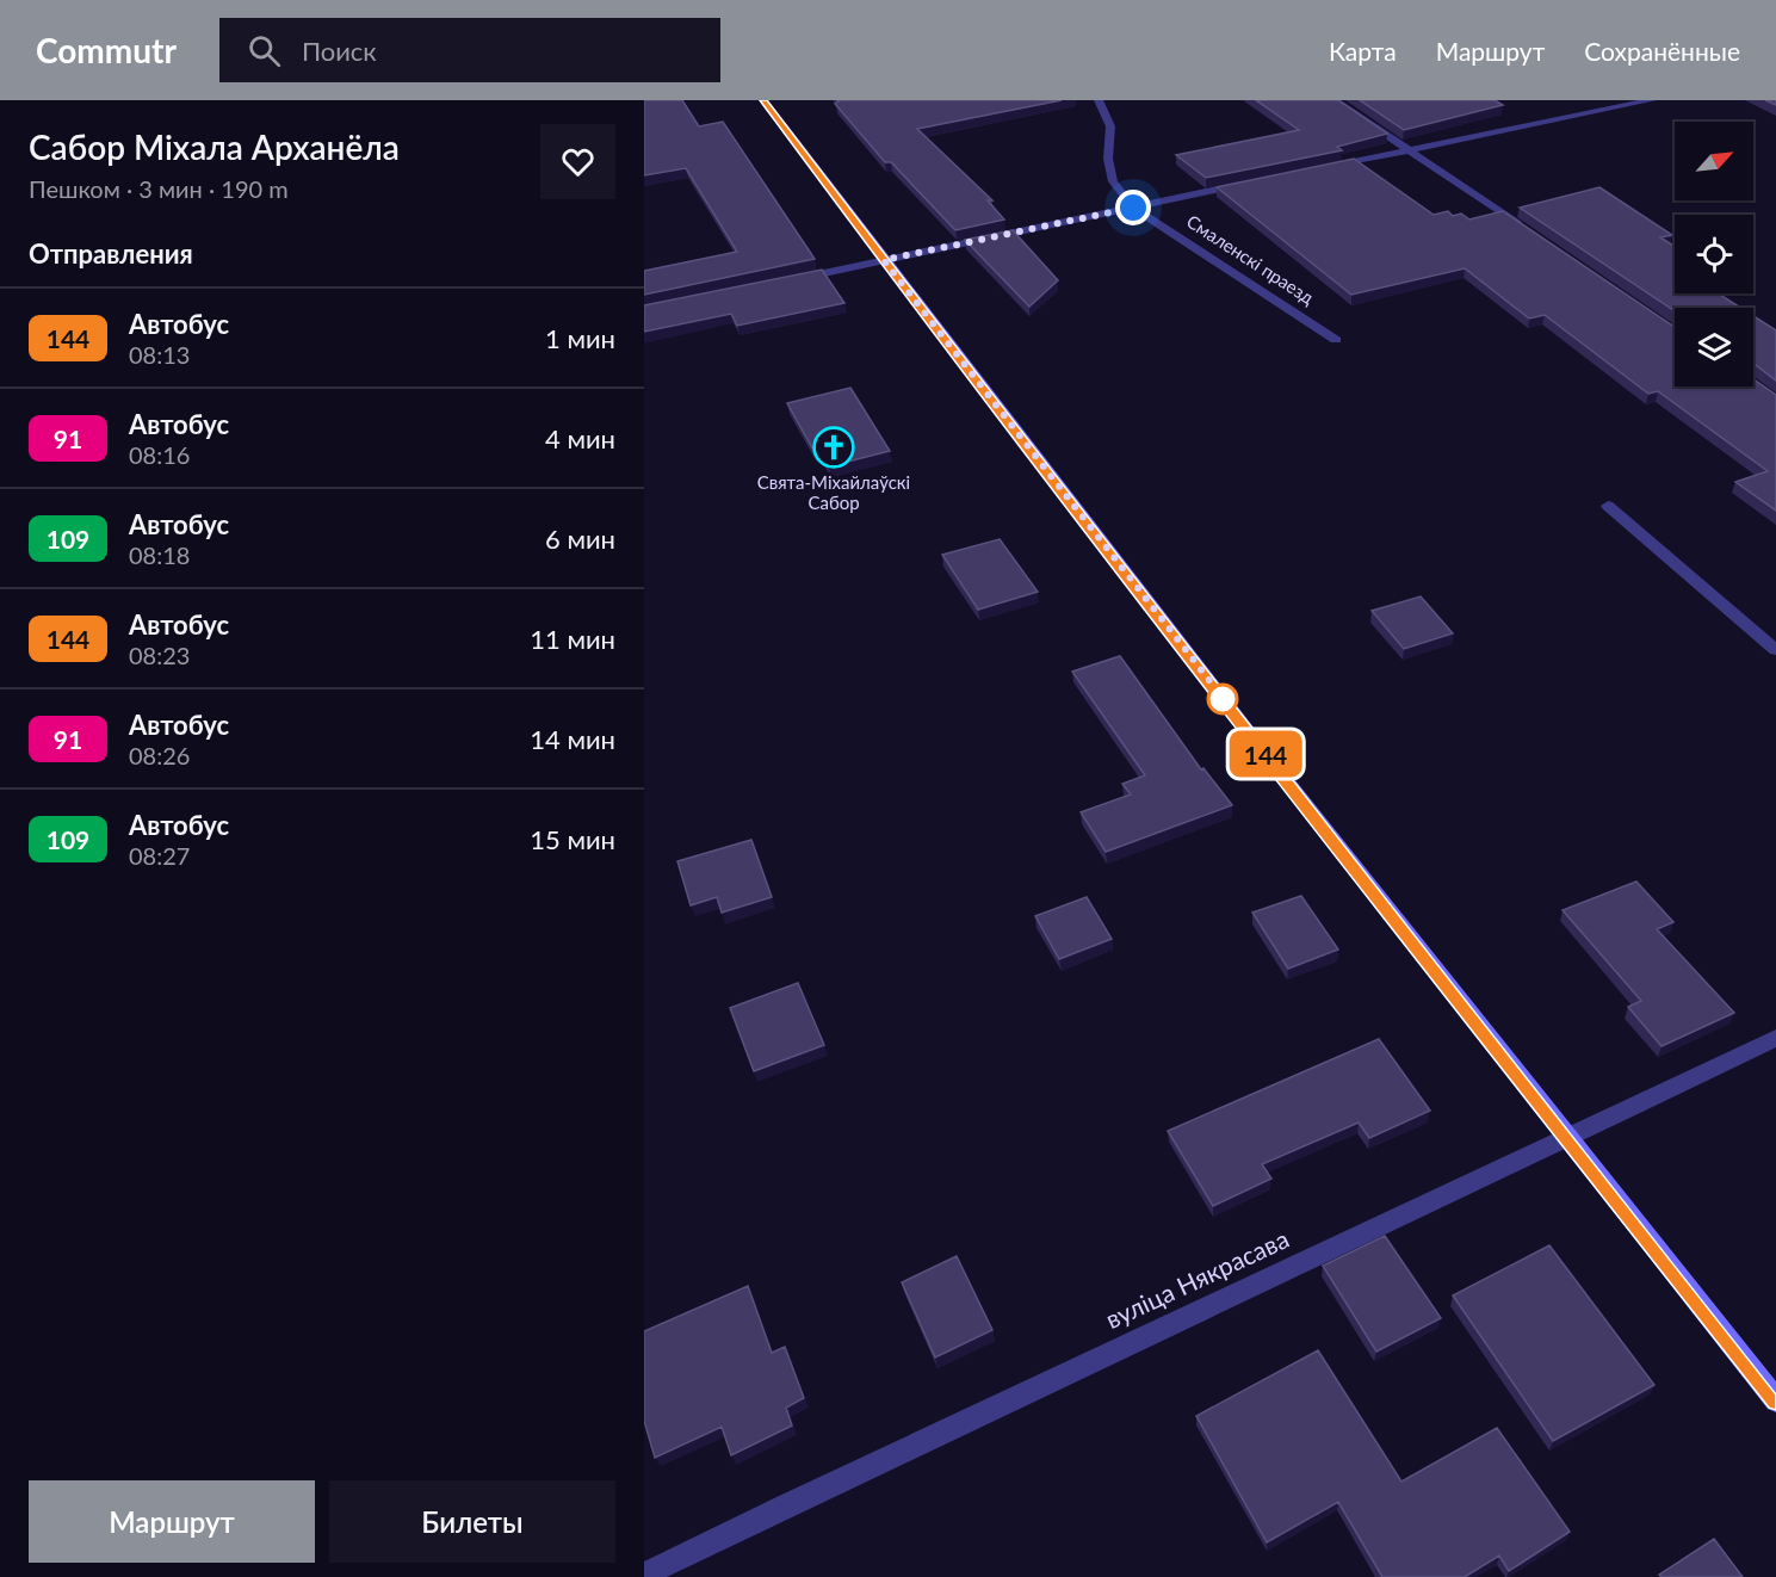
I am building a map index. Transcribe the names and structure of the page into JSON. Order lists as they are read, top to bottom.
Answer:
{
  "streets": {
    "street": ["Смаленскі праезд", "вуліца Някрасава"]
  },
  "places": {
    "church": ["Свята-Міхайлаўскі Сабор"]
  },
  "lines": ["bus line 144"],
  "north": "top right",
  "page": {
    "header": "Commutr",
    "search": "Поиск",
    "nav": ["Карта", "Маршрут", "Сохранённые"],
    "heading": [
      ["Сабор Міхала Арханёла", "Пешком · 3 мин · 190 m"],
      "Отправления"
    ],
    "on_map": "144",
    "list": [
      {
        "mark": "144",
        "name": "Автобус",
        "note": "08:13",
        "value": "1 мин"
      },
      {
        "mark": "91",
        "name": "Автобус",
        "note": "08:16",
        "value": "4 мин"
      },
      {
        "mark": "109",
        "name": "Автобус",
        "note": "08:18",
        "value": "6 мин"
      },
      {
        "mark": "144",
        "name": "Автобус",
        "note": "08:23",
        "value": "11 мин"
      },
      {
        "mark": "91",
        "name": "Автобус",
        "note": "08:26",
        "value": "14 мин"
      },
      {
        "mark": "109",
        "name": "Автобус",
        "note": "08:27",
        "value": "15 мин"
      }
    ],
    "buttons": ["Маршрут", "Билеты"]
  }
}
